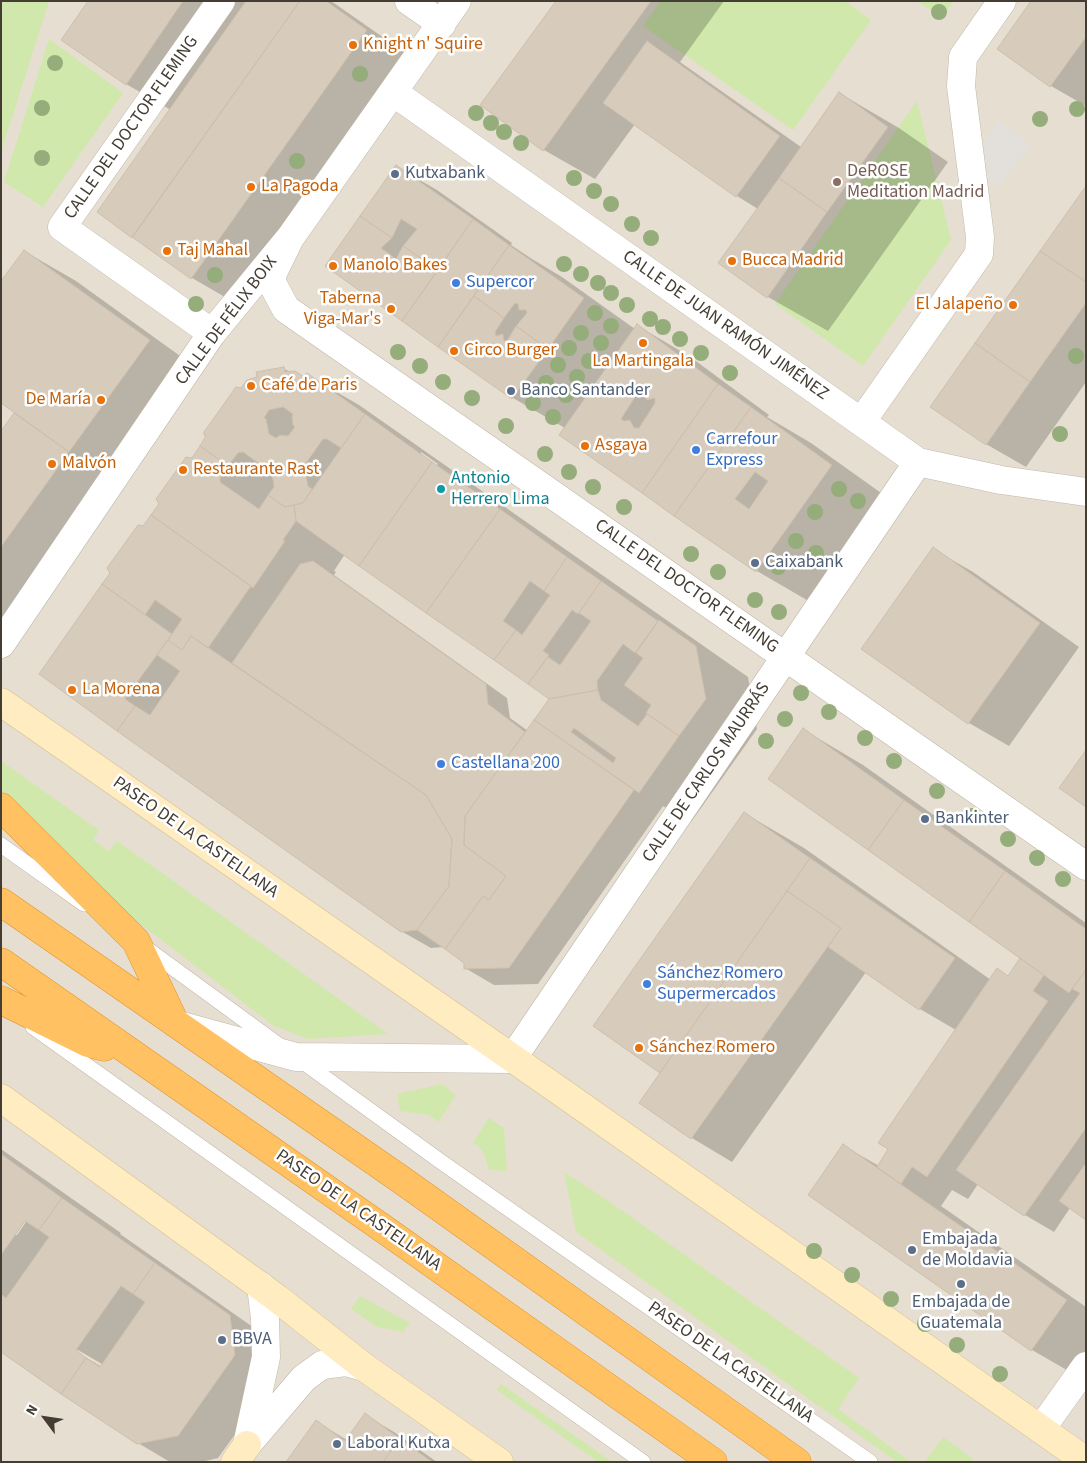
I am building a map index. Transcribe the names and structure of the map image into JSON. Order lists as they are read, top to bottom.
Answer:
{
  "streets": {
    "highway": ["PASEO DE LA CASTELLANA"],
    "street": [
      "CALLE DEL DOCTOR FLEMING",
      "CALLE DE FÉLIX BOIX",
      "CALLE DE JUAN RAMÓN JIMÉNEZ",
      "CALLE DE CARLOS MAURRÁS"
    ]
  },
  "crossings": [
    ["CALLE DEL DOCTOR FLEMING", "CALLE DE FÉLIX BOIX"],
    ["CALLE DEL DOCTOR FLEMING", "CALLE DE CARLOS MAURRÁS"],
    ["CALLE DE FÉLIX BOIX", "CALLE DE JUAN RAMÓN JIMÉNEZ"],
    ["CALLE DE JUAN RAMÓN JIMÉNEZ", "CALLE DE CARLOS MAURRÁS"],
    ["CALLE DE CARLOS MAURRÁS", "PASEO DE LA CASTELLANA"]
  ],
  "places": [
    "Knight n' Squire",
    "Kutxabank",
    "DeROSE Meditation Madrid",
    "La Pagoda",
    "Taj Mahal",
    "Bucca Madrid",
    "Manolo Bakes",
    "Supercor",
    "El Jalapeño",
    "Taberna Viga-Mar's",
    "La Martingala",
    "Circo Burger",
    "Café de Paris",
    "Banco Santander",
    "De María",
    "Asgaya",
    "Carrefour Express",
    "Malvón",
    "Restaurante Rast",
    "Antonio Herrero Lima",
    "Caixabank",
    "La Morena",
    "Castellana 200",
    "Bankinter",
    "Sánchez Romero Supermercados",
    "Sánchez Romero",
    "Embajada de Moldavia",
    "Embajada de Guatemala",
    "BBVA",
    "Laboral Kutxa"
  ],
  "north": "top left"
}
